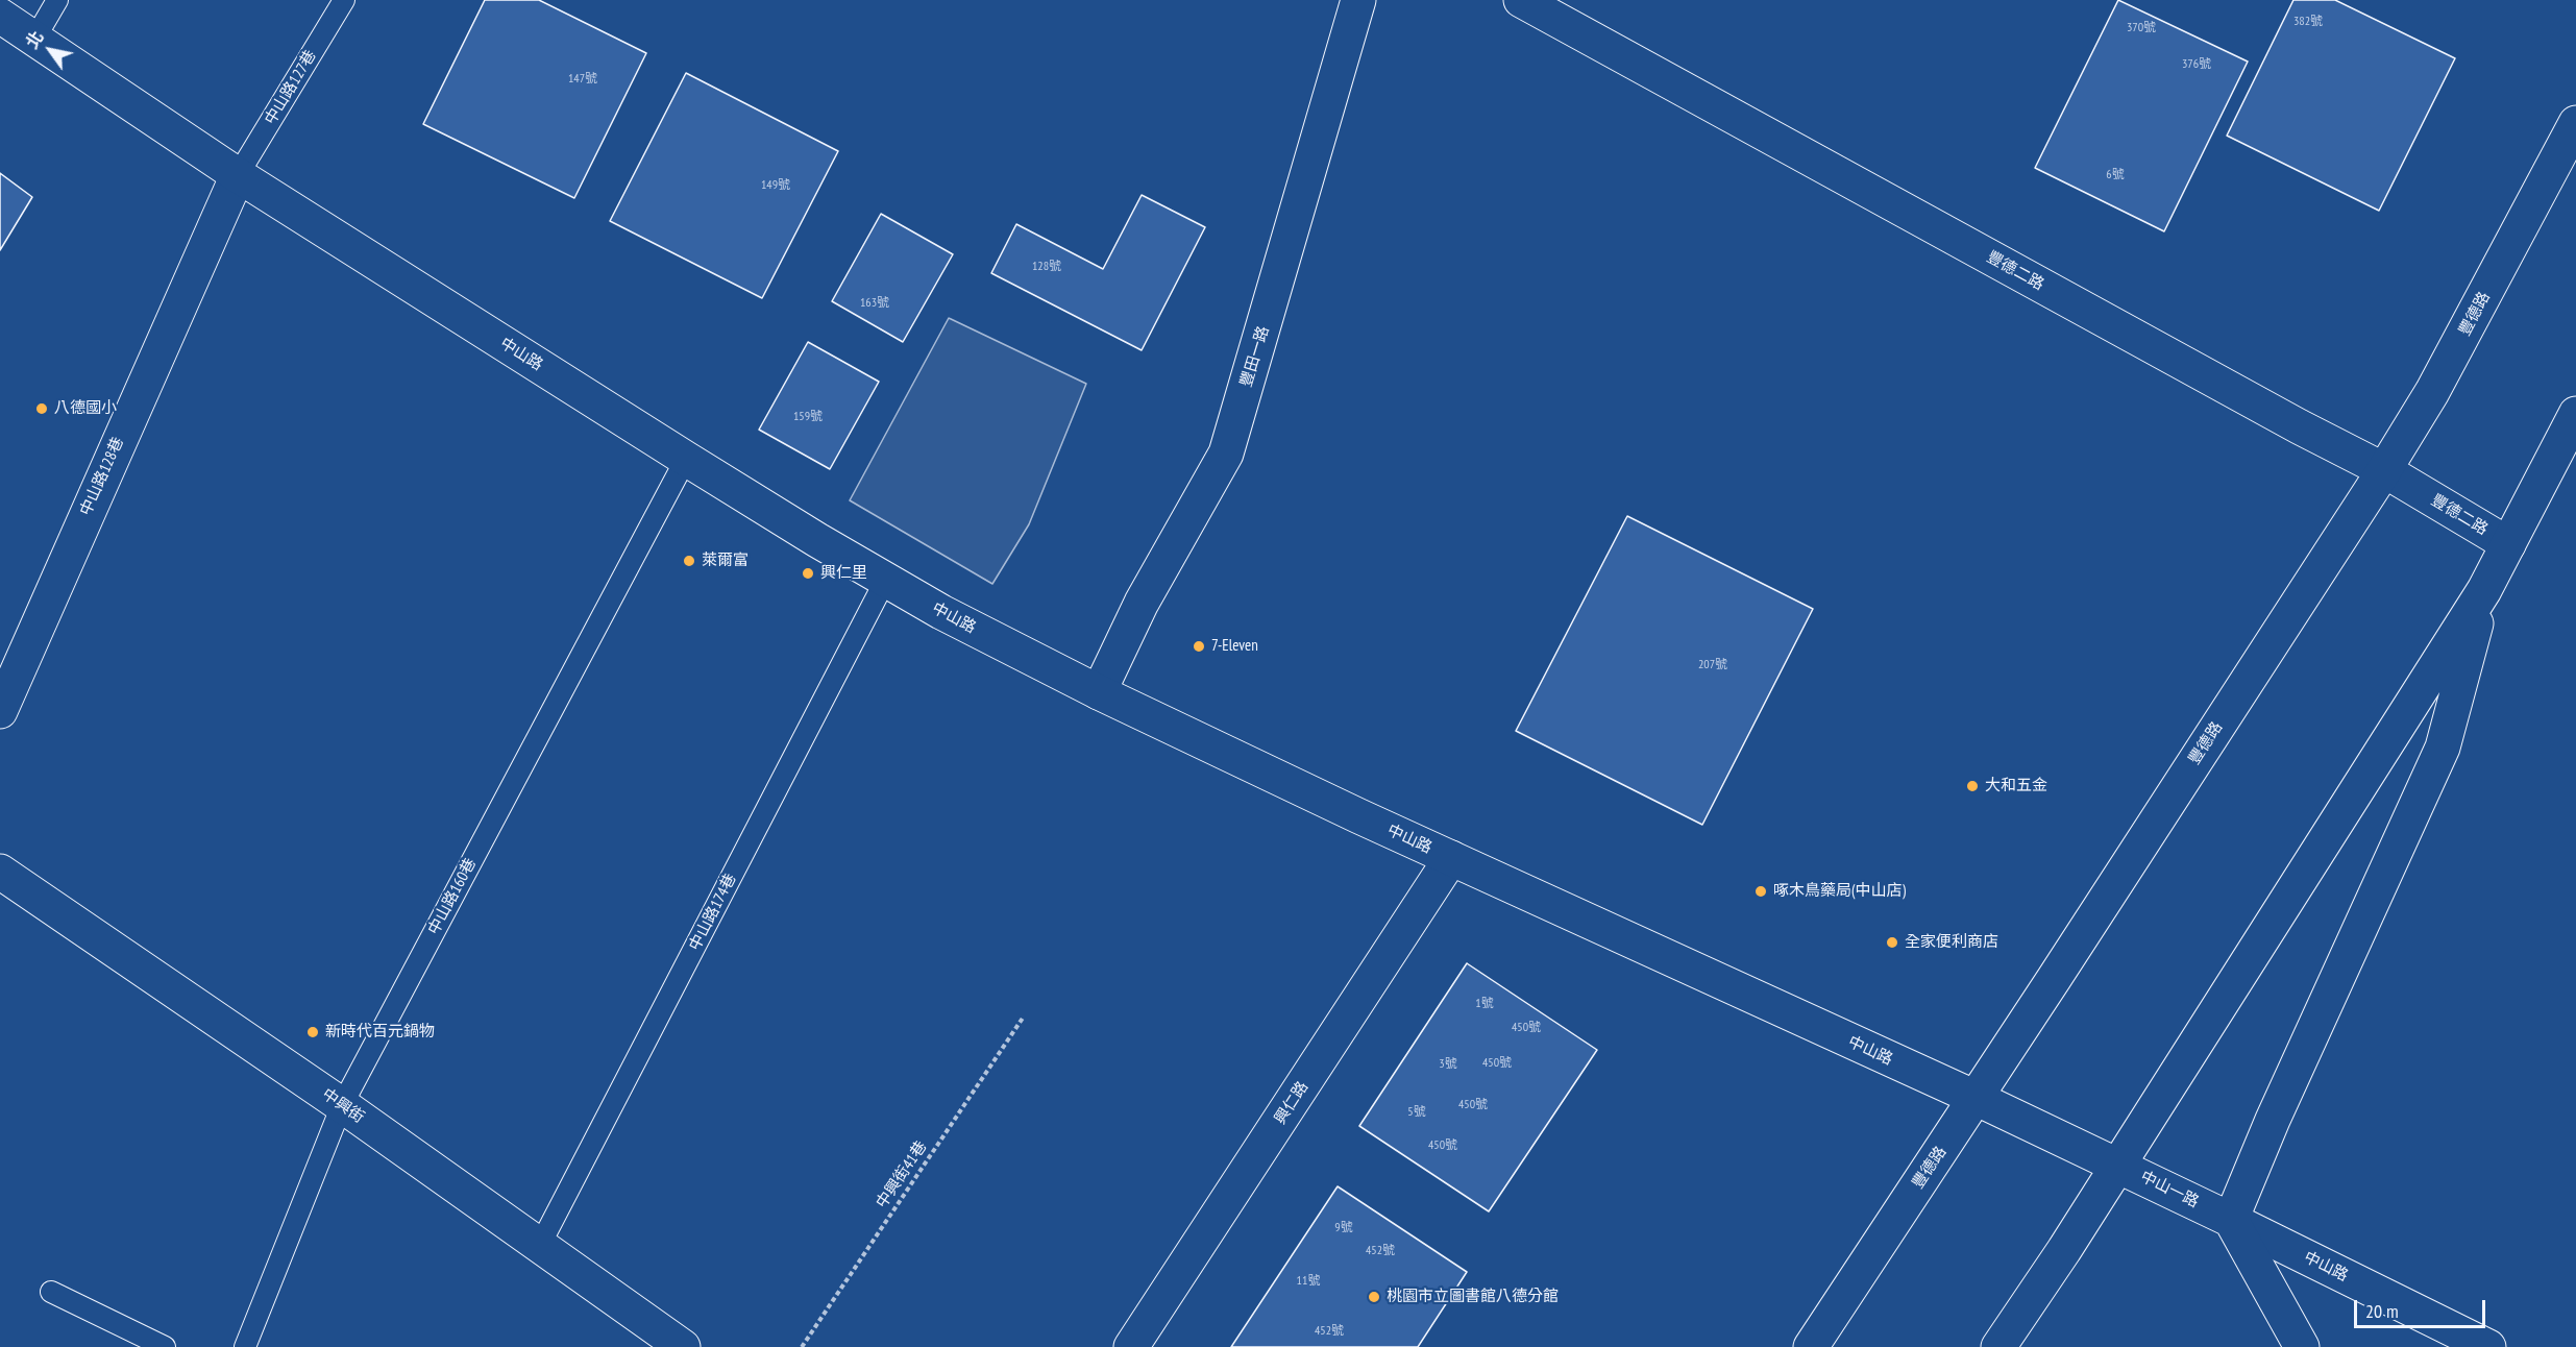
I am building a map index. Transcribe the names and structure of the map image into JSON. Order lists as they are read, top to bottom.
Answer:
{
  "streets": {
    "street": [
      "豐德二路",
      "豐德路",
      "中山路",
      "豐田一路",
      "中山路128巷",
      "興仁路",
      "中興街",
      "中山一路"
    ],
    "lane": ["中山路127巷", "中山路160巷", "中山路174巷"],
    "path": ["中興街41巷"]
  },
  "crossings": [
    ["中山路127巷", "中山路"],
    ["中山路127巷", "中山路128巷"],
    ["豐德二路", "豐德路"],
    ["豐德路", "中山路"],
    ["豐德路", "中山一路"],
    ["中山路", "豐田一路"],
    ["中山路", "中山路128巷"],
    ["中山路", "中山路160巷"],
    ["中山路", "中山路174巷"],
    ["中山路", "興仁路"],
    ["中山路", "中山一路"],
    ["中山路160巷", "中興街"],
    ["中山路174巷", "中興街"]
  ],
  "places": [
    "八德國小",
    "萊爾富",
    "興仁里",
    "7-Eleven",
    "大和五金",
    "啄木鳥藥局(中山店)",
    "全家便利商店",
    "新時代百元鍋物",
    "桃園市立圖書館八德分館"
  ],
  "house_numbers": [
    "382號",
    "370號",
    "376號",
    "147號",
    "6號",
    "149號",
    "128號",
    "163號",
    "159號",
    "207號",
    "1號",
    "450號",
    "450號",
    "3號",
    "450號",
    "5號",
    "450號",
    "9號",
    "452號",
    "11號",
    "452號"
  ],
  "scale_bar": "20 m",
  "north": "top left"
}
